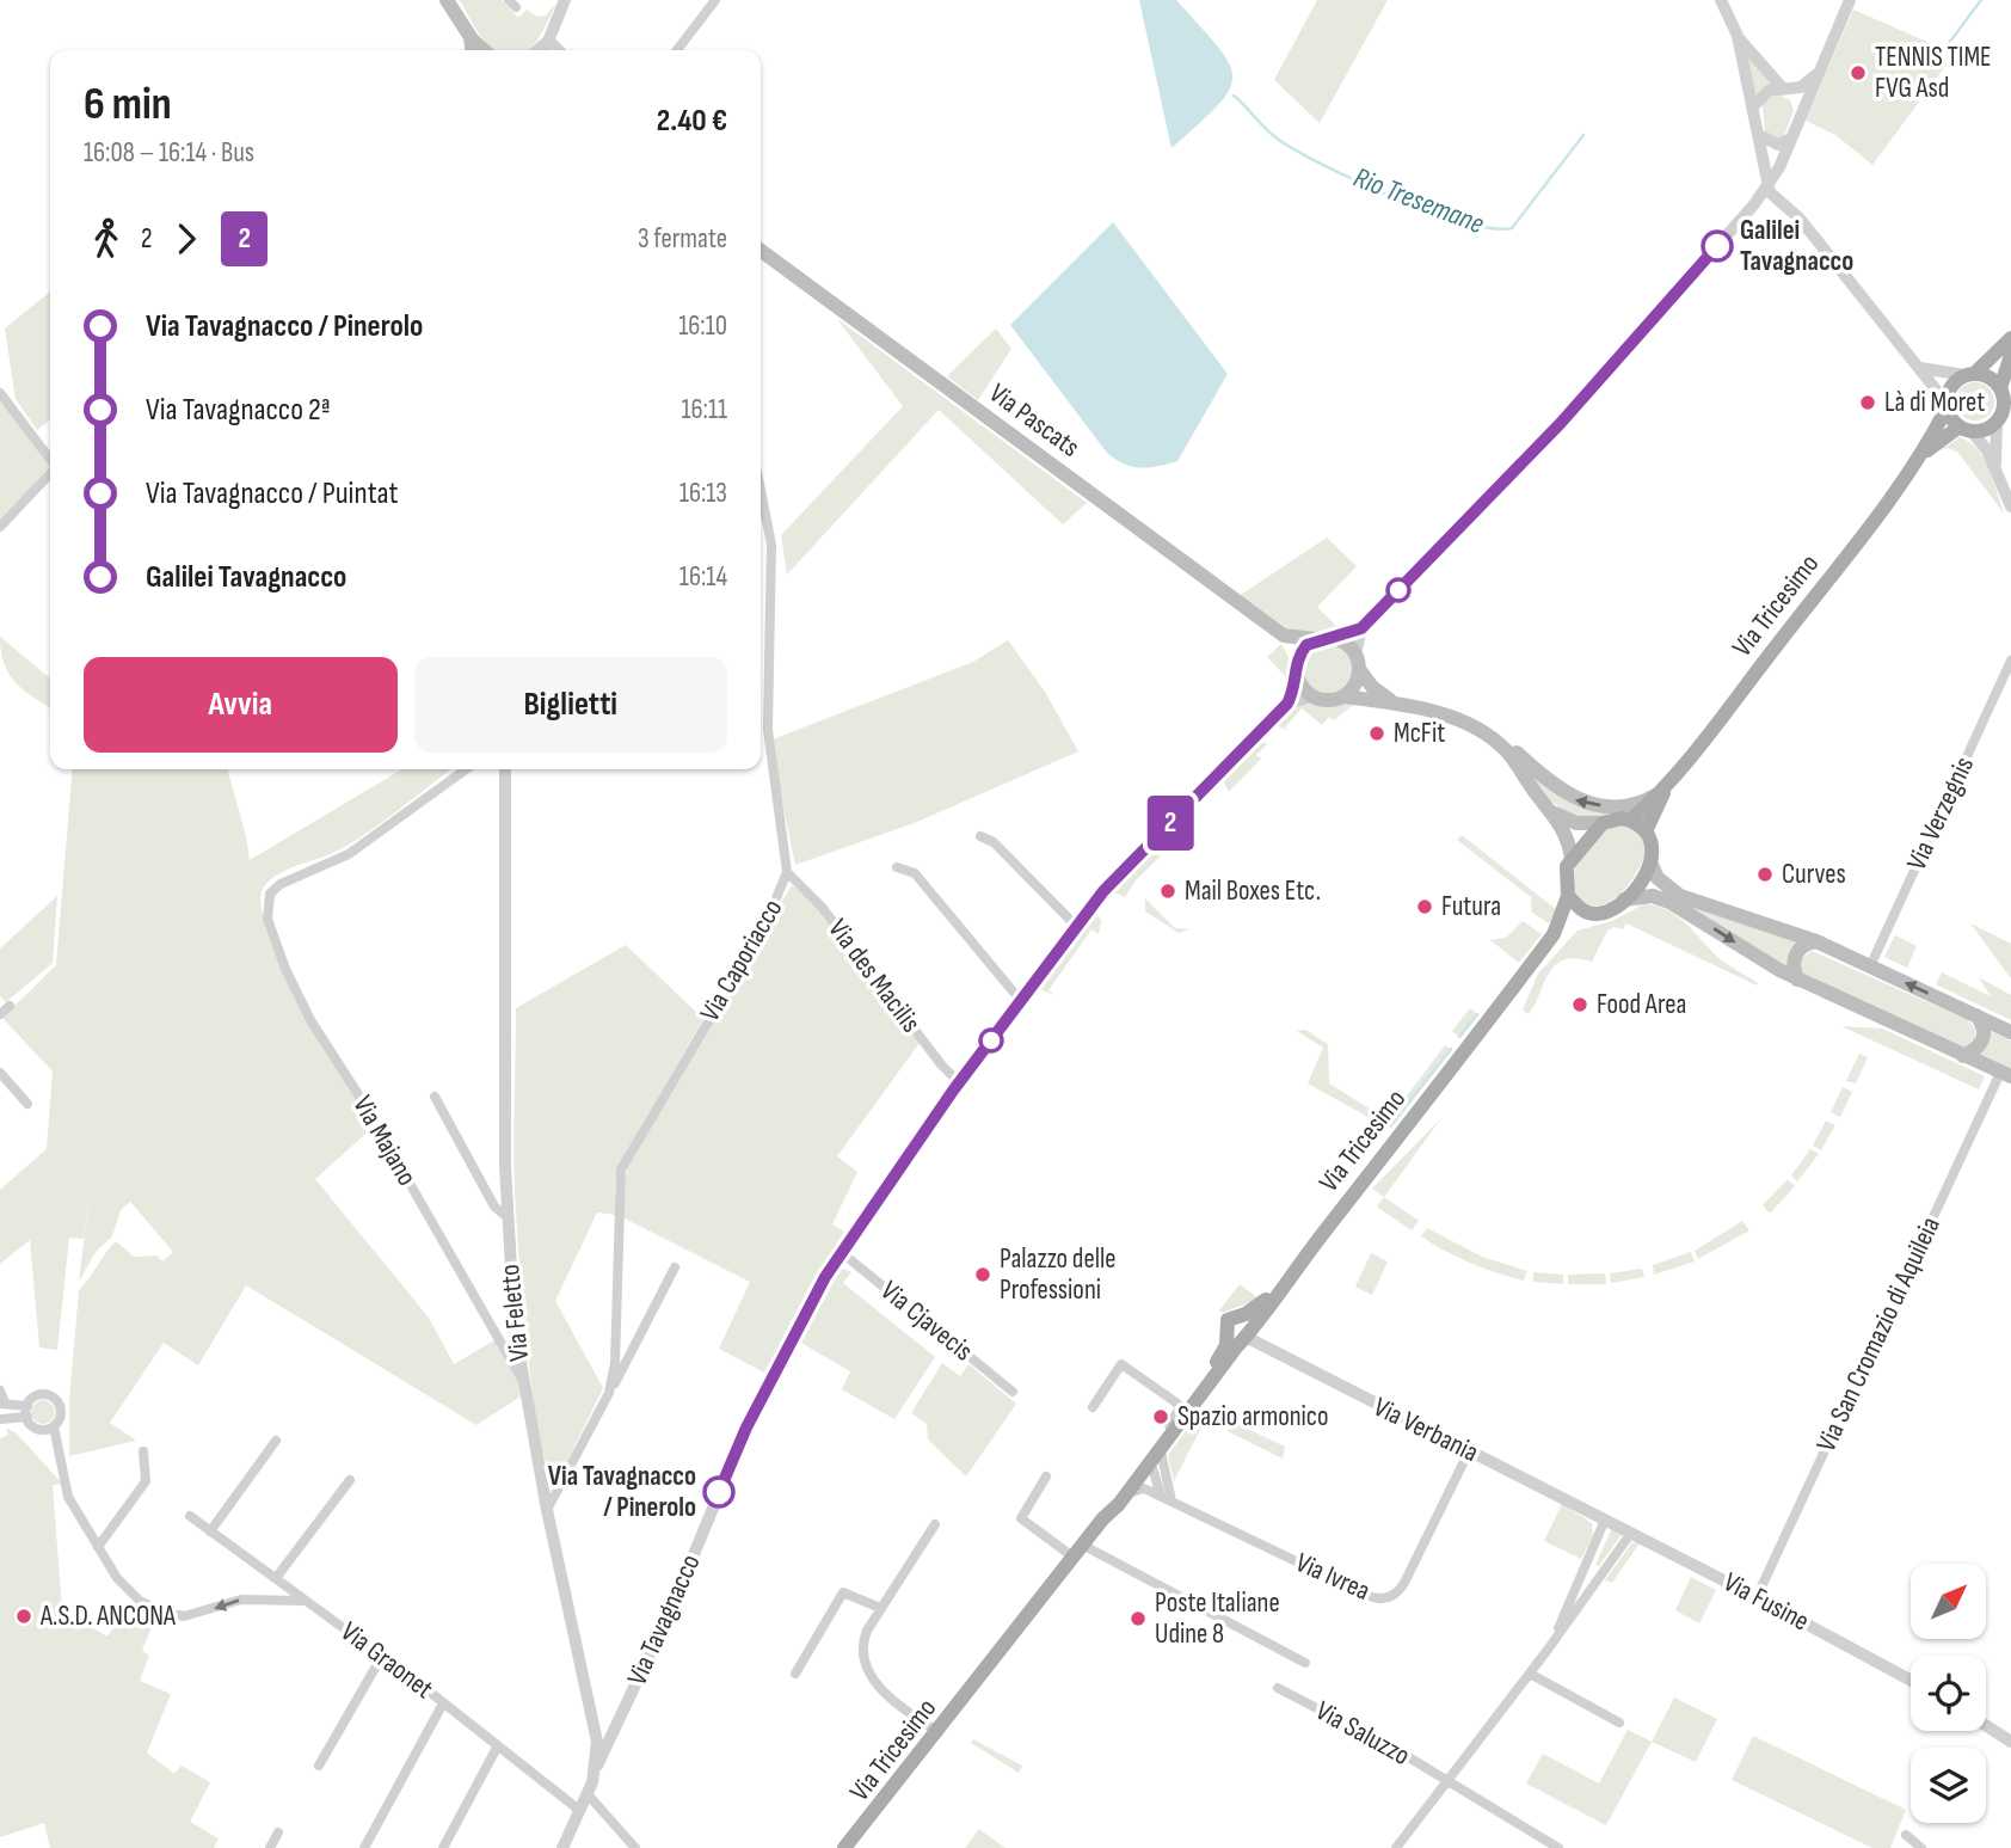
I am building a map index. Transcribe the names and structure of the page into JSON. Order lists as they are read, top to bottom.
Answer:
{
  "streets": {
    "main road": ["Via Pascats", "Via Tricesimo"],
    "street": [
      "Via Verzegnis",
      "Via Caporiacco",
      "Via des Macilis",
      "Via Majano",
      "Via Feletto",
      "Via Cjavecis",
      "Via San Cromazio di Aquileia",
      "Via Verbania",
      "Via Ivrea",
      "Via Fusine",
      "Via Tavagnacco",
      "Via Graonet",
      "Via Saluzzo"
    ]
  },
  "crossings": [
    ["Via Pascats", "Via Tavagnacco"],
    ["Via Tricesimo", "Via Verbania"],
    ["Via Caporiacco", "Via des Macilis"],
    ["Via Caporiacco", "Via Feletto"],
    ["Via des Macilis", "Via Tavagnacco"],
    ["Via Majano", "Via Feletto"],
    ["Via Feletto", "Via Tavagnacco"],
    ["Via Feletto", "Via Graonet"],
    ["Via Cjavecis", "Via Tavagnacco"],
    ["Via San Cromazio di Aquileia", "Via Fusine"],
    ["Via Verbania", "Via Ivrea"],
    ["Via Verbania", "Via Fusine"]
  ],
  "water": ["Rio Tresemane"],
  "places": [
    "TENNIS TIME FVG Asd",
    "Galilei Tavagnacco",
    "Là di Moret",
    "McFit",
    "Curves",
    "Mail Boxes Etc.",
    "Futura",
    "Food Area",
    "Palazzo delle Professioni",
    "Spazio armonico",
    "Via Tavagnacco / Pinerolo",
    "A.S.D. ANCONA",
    "Poste Italiane Udine 8"
  ],
  "lines": ["bus line 2"],
  "north": "top right",
  "page": {
    "on_map": "2",
    "heading": ["6 min", "16:08 – 16:14 · Bus", "2.40 €"],
    "legs": ["2", "2", "3 fermate"],
    "list": [
      {
        "name": "Via Tavagnacco / Pinerolo",
        "value": "16:10"
      },
      {
        "name": "Via Tavagnacco 2ª",
        "value": "16:11"
      },
      {
        "name": "Via Tavagnacco / Puintat",
        "value": "16:13"
      },
      {
        "name": "Galilei Tavagnacco",
        "value": "16:14"
      }
    ],
    "buttons": ["Avvia", "Biglietti"]
  }
}
